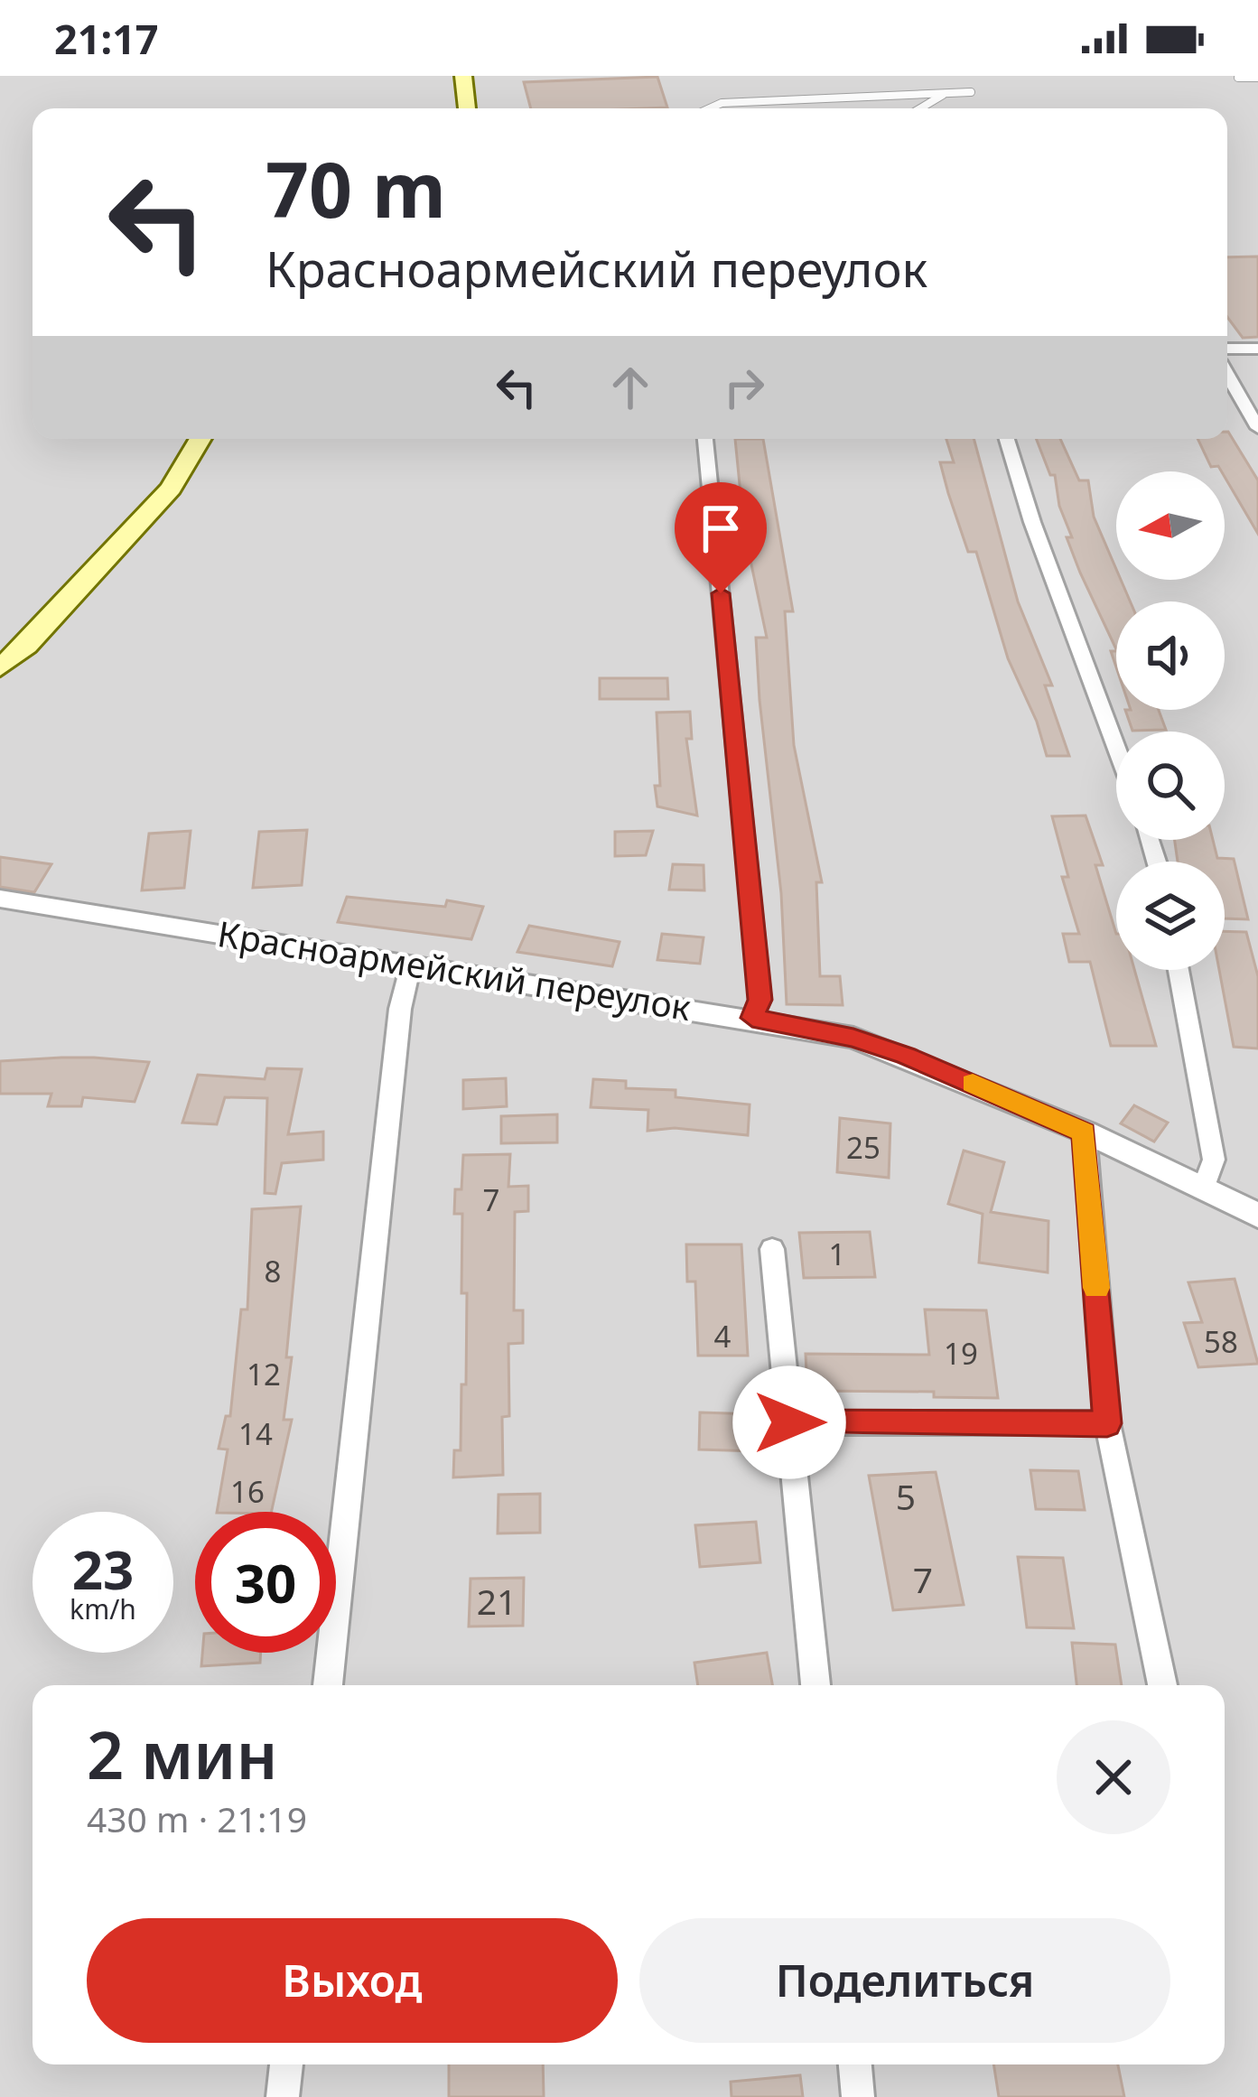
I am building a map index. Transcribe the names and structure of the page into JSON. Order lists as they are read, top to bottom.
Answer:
{
  "streets": {
    "street": ["Красноармейский переулок"]
  },
  "house_numbers": [
    "25",
    "7",
    "1",
    "8",
    "4",
    "58",
    "19",
    "12",
    "14",
    "16",
    "5",
    "7",
    "21"
  ],
  "north": "left",
  "page": {
    "status": "21:17",
    "turn": ["70 m", "Красноармейский переулок"],
    "speed": "23 km/h",
    "limit": "30",
    "heading": ["2 мин", "430 m · 21:19"],
    "buttons": ["Выход", "Поделиться"]
  }
}
